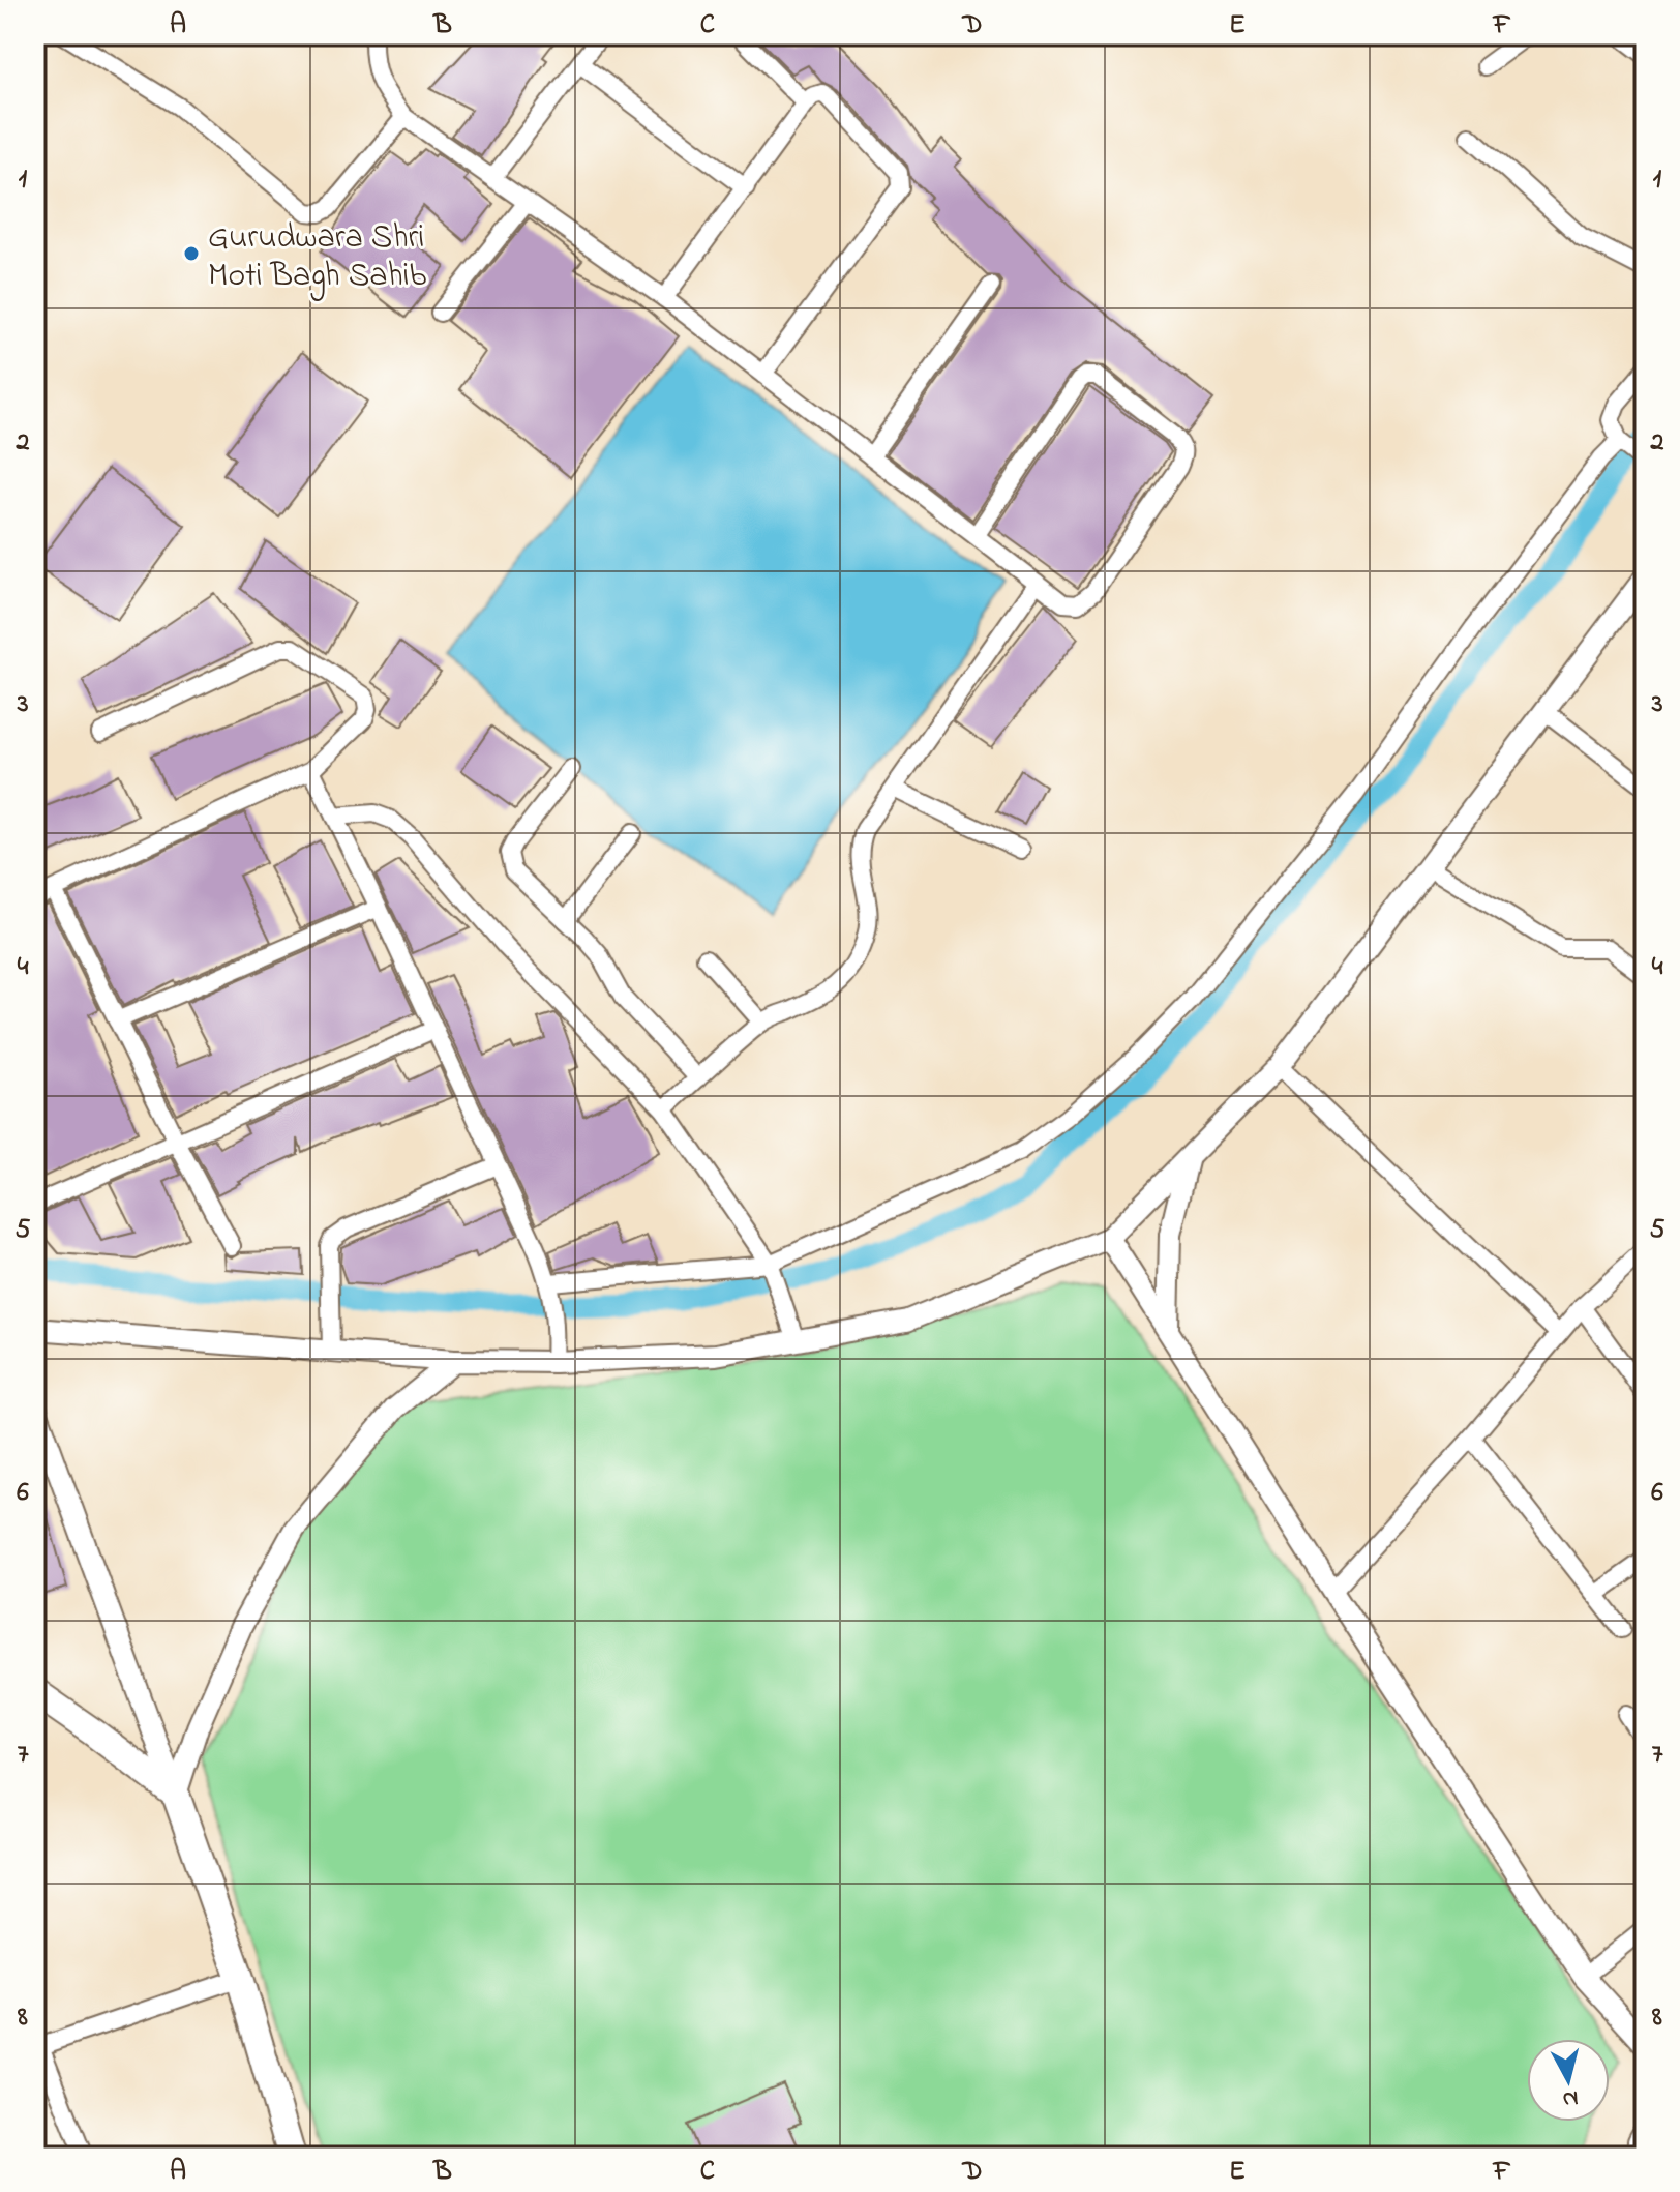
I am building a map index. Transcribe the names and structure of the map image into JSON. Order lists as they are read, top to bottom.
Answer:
{
  "places": ["Gurudwara Shri Moti Bagh Sahib"],
  "north": "bottom",
  "grid": {
    "columns": [
      "A",
      "B",
      "C",
      "D",
      "E",
      "F"
    ],
    "rows": [
      "1",
      "2",
      "3",
      "4",
      "5",
      "6",
      "7",
      "8"
    ]
  }
}
